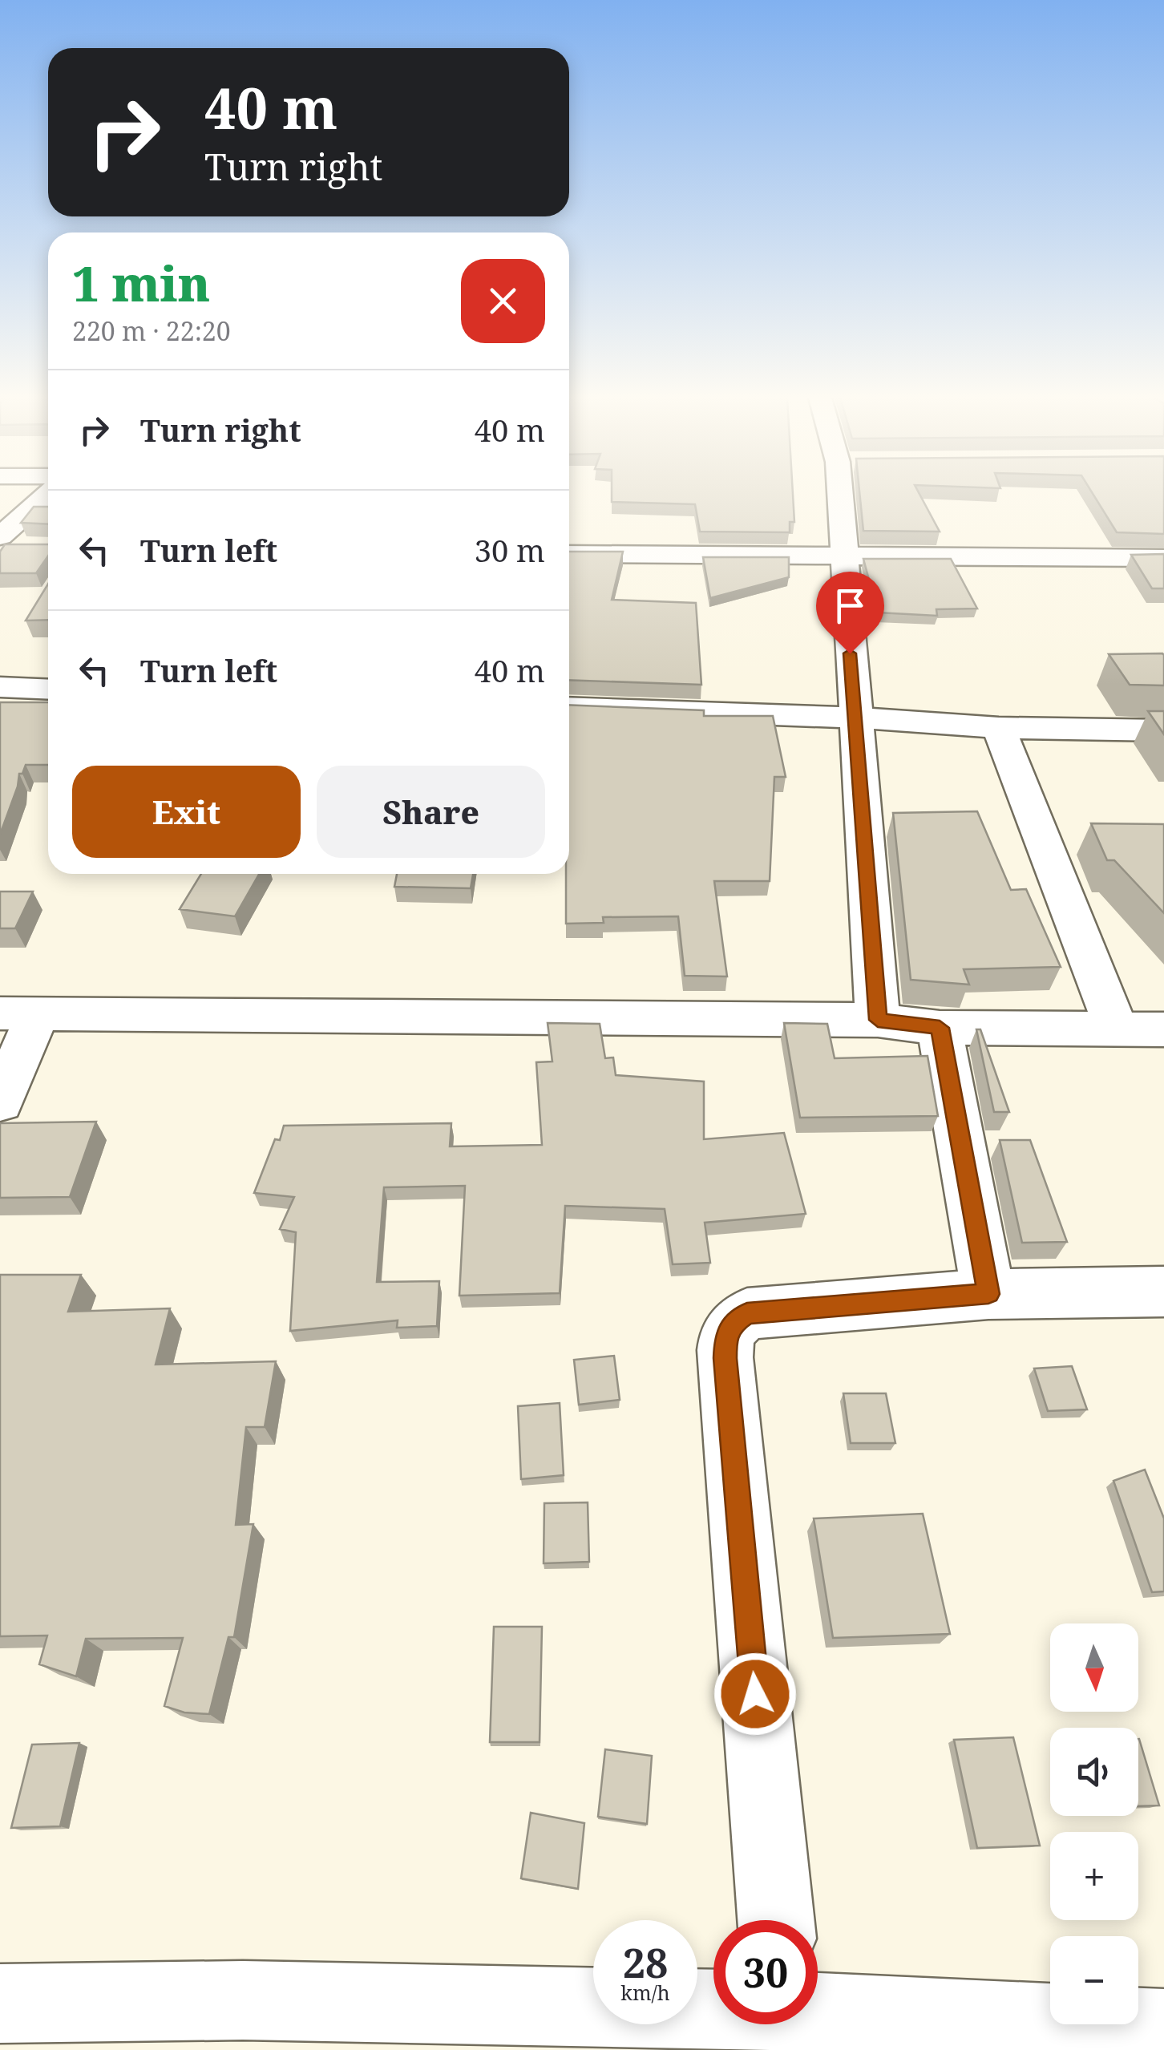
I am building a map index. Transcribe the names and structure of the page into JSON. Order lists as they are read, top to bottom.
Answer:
{
  "north": "bottom",
  "page": {
    "turn": ["40 m", "Turn right"],
    "heading": ["1 min", "220 m · 22:20"],
    "list": [
      {
        "name": "Turn right",
        "value": "40 m"
      },
      {
        "name": "Turn left",
        "value": "30 m"
      },
      {
        "name": "Turn left",
        "value": "40 m"
      }
    ],
    "buttons": ["Exit", "Share"],
    "map_buttons": ["+", "−"],
    "speed": "28 km/h",
    "limit": "30"
  }
}
